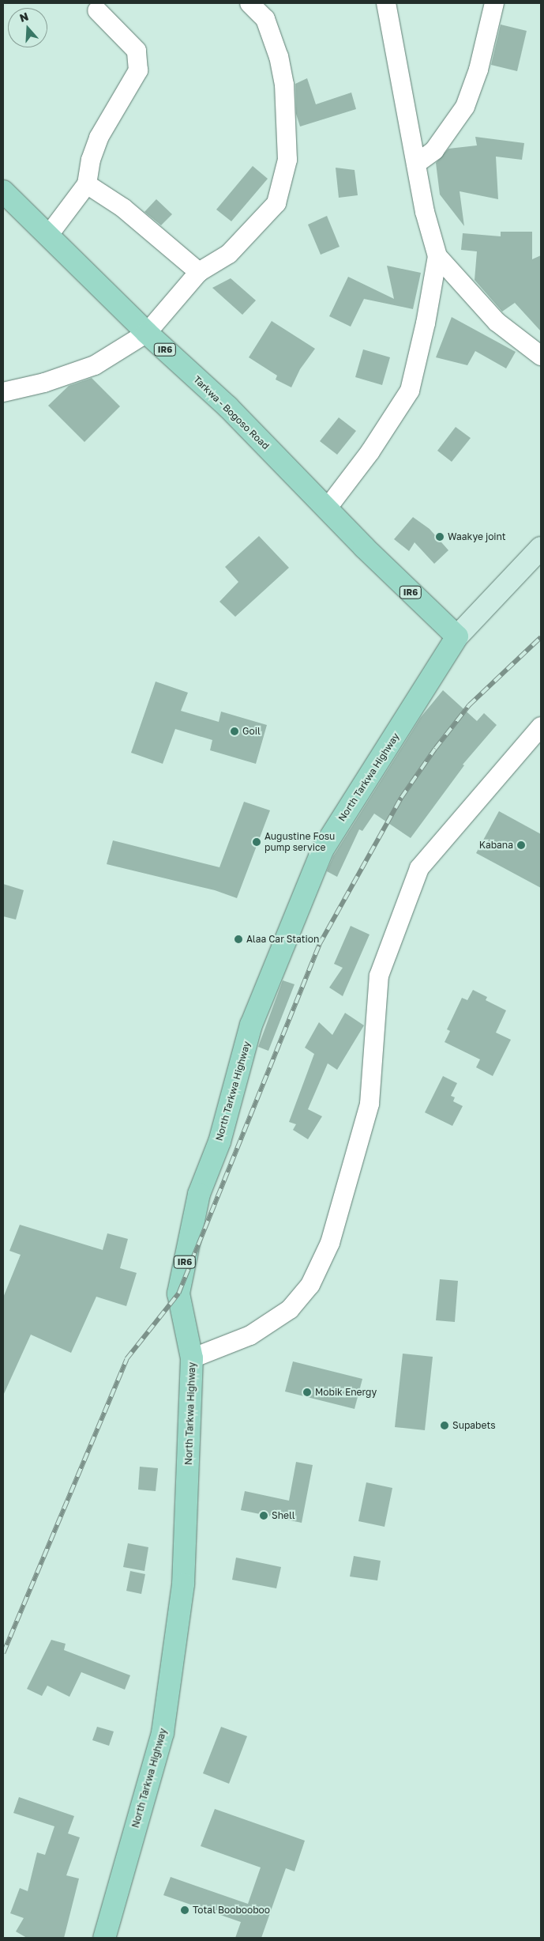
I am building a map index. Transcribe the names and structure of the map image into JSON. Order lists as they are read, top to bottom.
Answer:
{
  "streets": {
    "main road": ["IR6", "Tarkwa - Bogoso Road", "North Tarkwa Highway"]
  },
  "crossings": [
    ["Tarkwa - Bogoso Road", "North Tarkwa Highway"]
  ],
  "places": [
    "Waakye joint",
    "Goil",
    "Augustine Fosu pump service",
    "Kabana",
    "Alaa Car Station",
    "Mobik Energy",
    "Supabets",
    "Shell",
    "Total Boobooboo"
  ],
  "north": "top"
}
